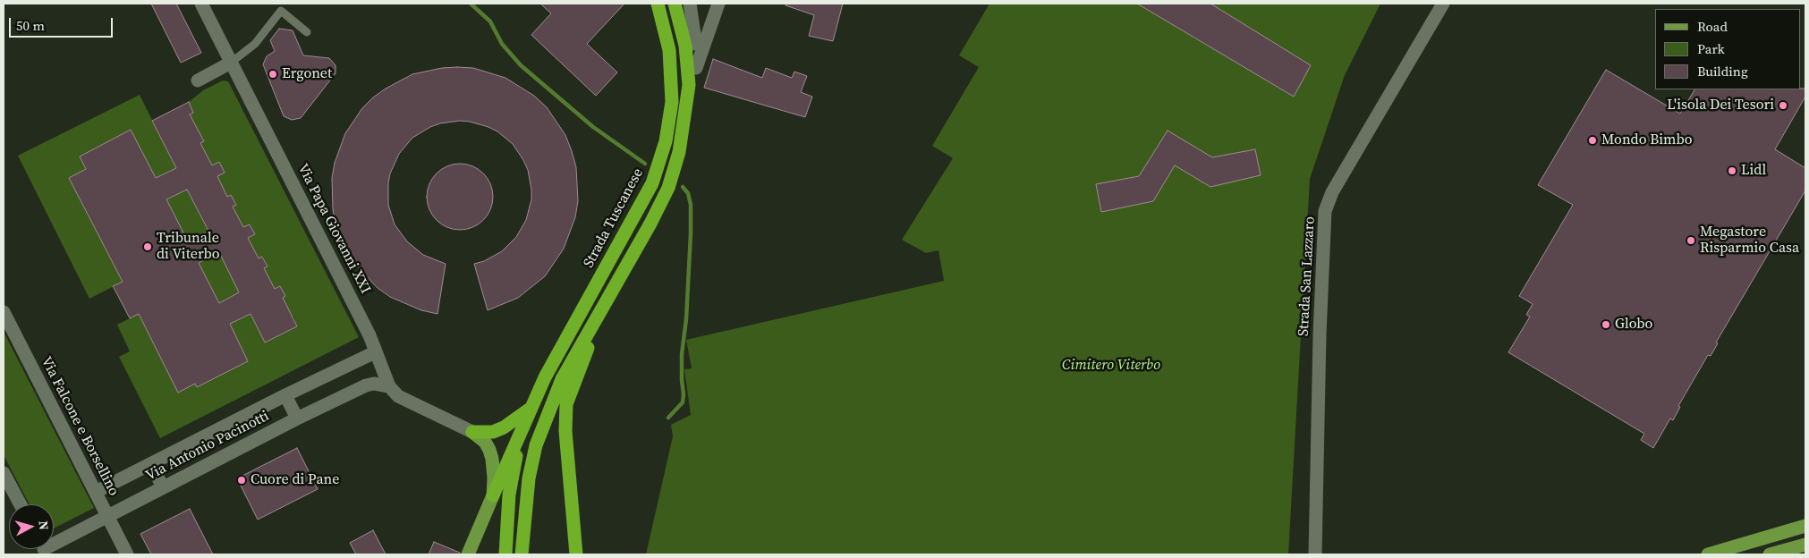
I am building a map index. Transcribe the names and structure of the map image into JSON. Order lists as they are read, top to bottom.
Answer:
{
  "streets": {
    "highway": ["Strada Tuscanese"],
    "street": [
      "Via Papa Giovanni XXI",
      "Strada San Lazzaro",
      "Via Falcone e Borsellino",
      "Via Antonio Pacinotti"
    ]
  },
  "crossings": [
    ["Via Papa Giovanni XXI", "Via Antonio Pacinotti"],
    ["Via Falcone e Borsellino", "Via Antonio Pacinotti"]
  ],
  "parks": ["Cimitero Viterbo"],
  "places": [
    "Ergonet",
    "L'isola Dei Tesori",
    "Mondo Bimbo",
    "Lidl",
    "Megastore Risparmio Casa",
    "Tribunale di Viterbo",
    "Globo",
    "Cuore di Pane"
  ],
  "legend": ["Road", "Park", "Building"],
  "scale_bar": "50 m",
  "north": "right"
}
